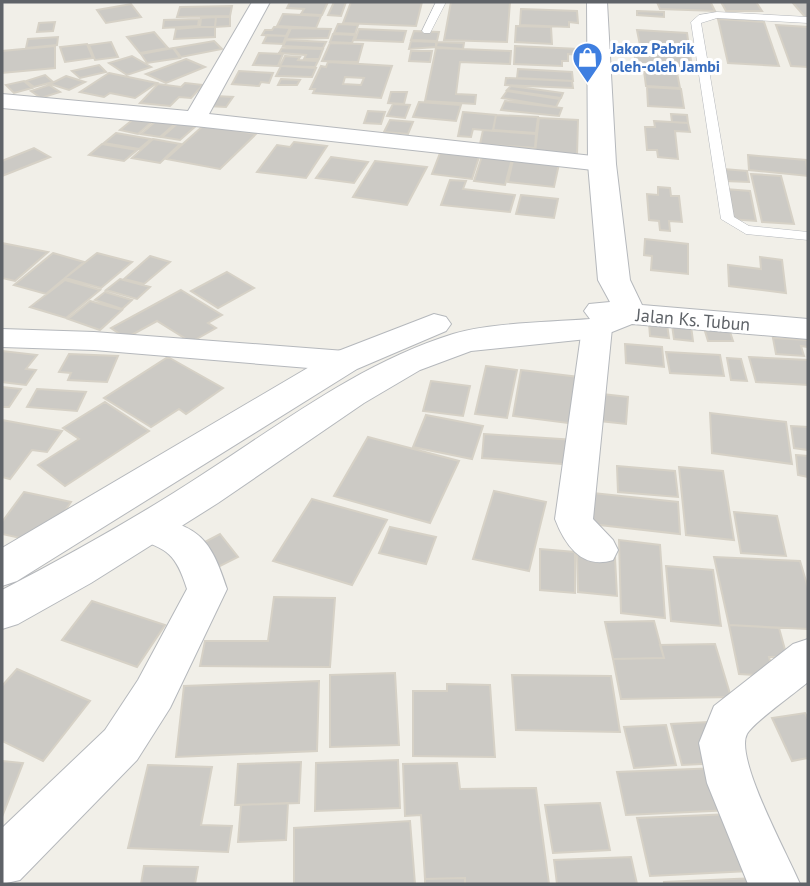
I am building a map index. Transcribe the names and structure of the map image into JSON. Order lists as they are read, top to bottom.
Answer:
{
  "streets": {
    "street": ["Jalan Ks. Tubun"]
  },
  "places": {
    "shop": ["Jakoz Pabrik oleh-oleh Jambi"]
  }
}
